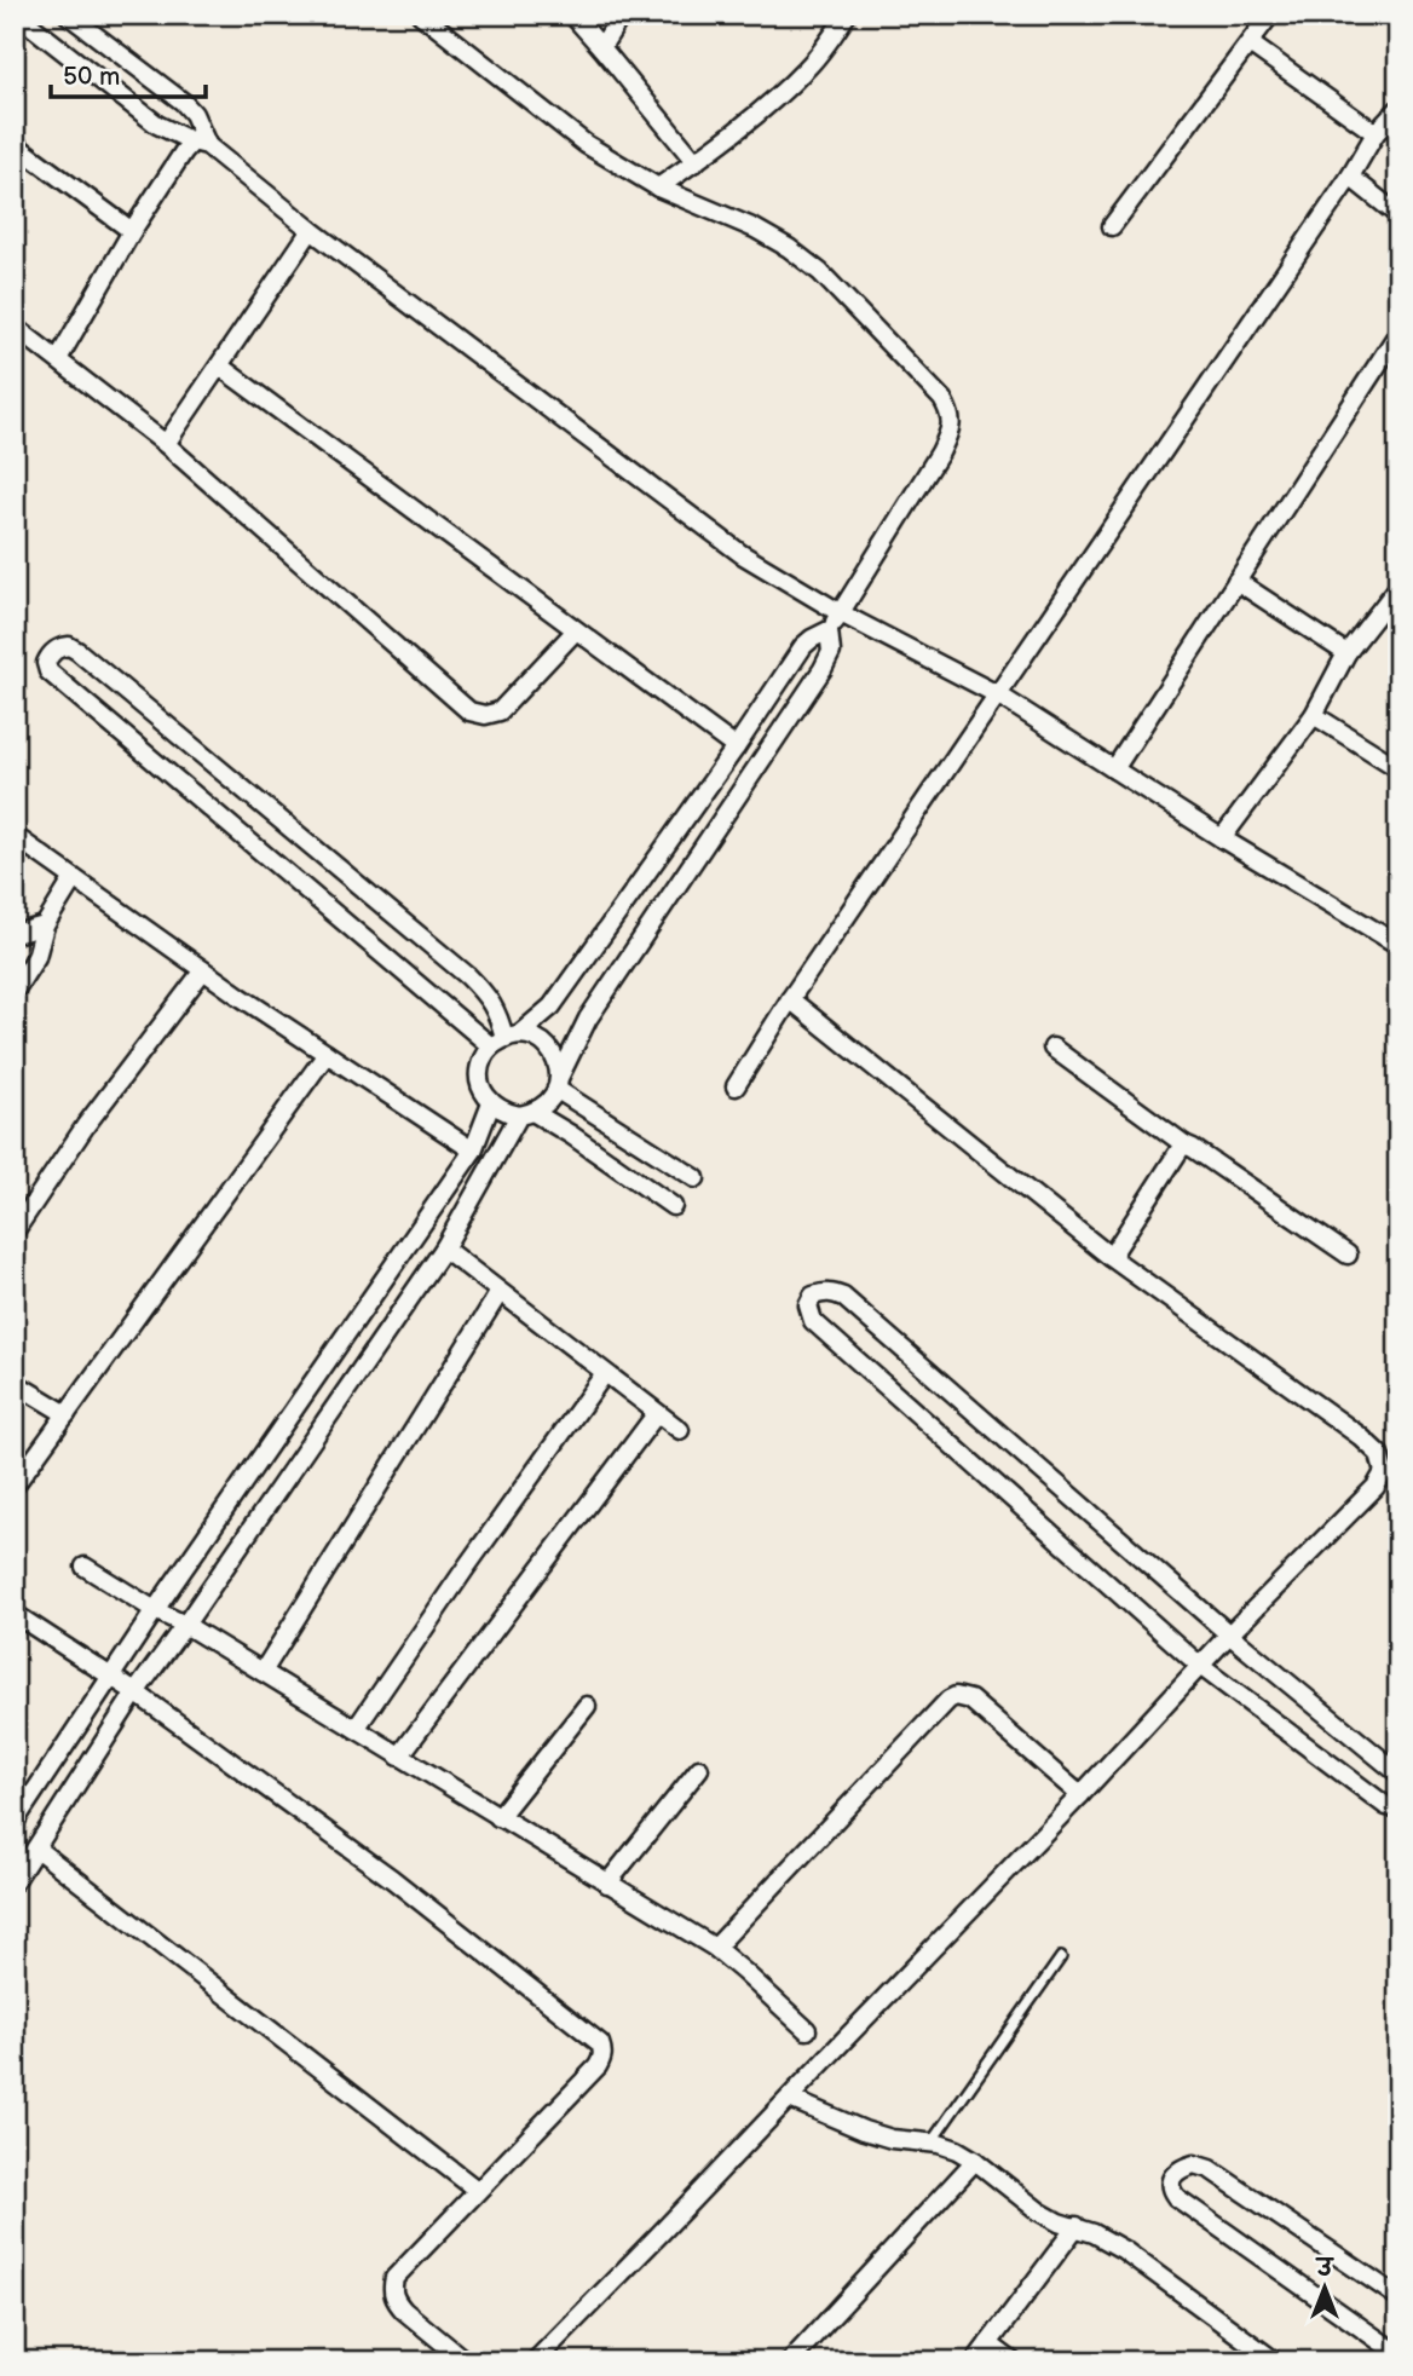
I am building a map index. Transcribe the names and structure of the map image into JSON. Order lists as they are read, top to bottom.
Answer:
{
  "scale_bar": "50 m",
  "north": "top"
}
